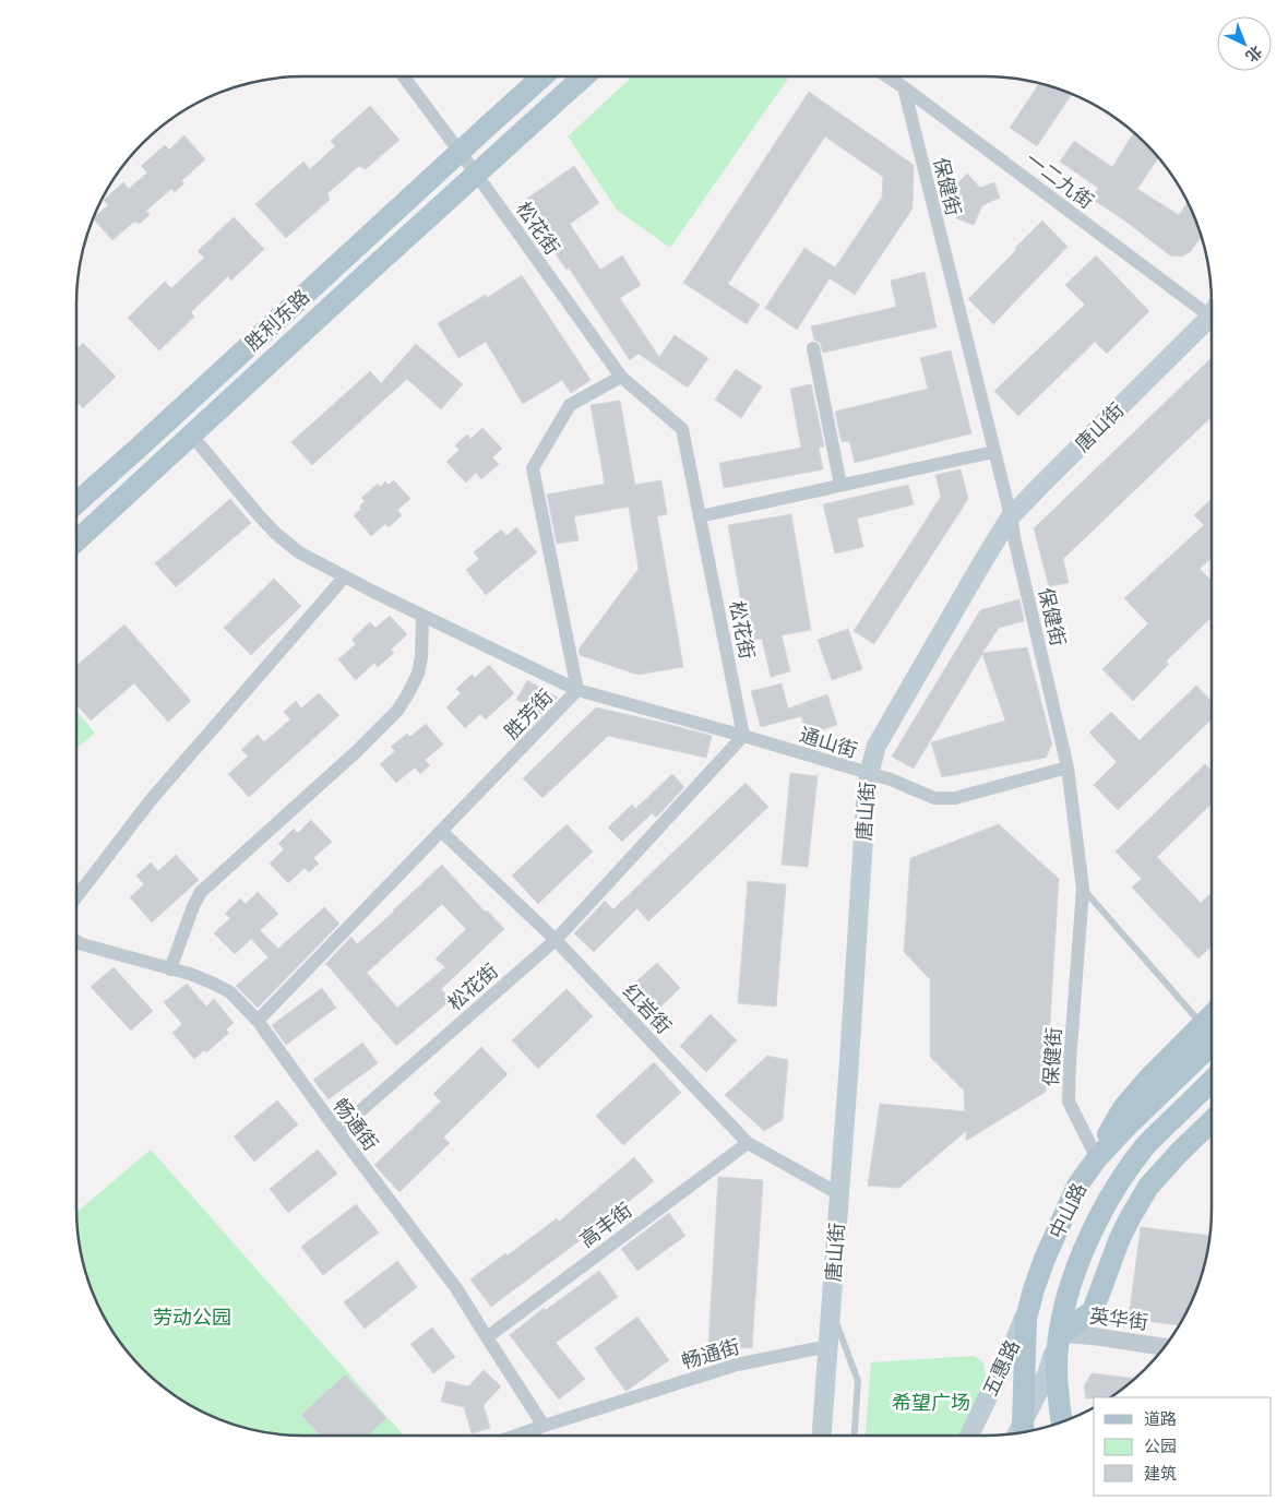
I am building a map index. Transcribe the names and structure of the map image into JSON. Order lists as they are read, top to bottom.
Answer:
{
  "streets": {
    "main road": [
      "胜利东路",
      "唐山街",
      "中山路",
      "五惠路"
    ],
    "street": [
      "一二九街",
      "保健街",
      "松花街",
      "胜芳街",
      "通山街",
      "红岩街",
      "畅通街",
      "高丰街",
      "英华街"
    ]
  },
  "crossings": [
    ["一二九街", "保健街"],
    ["保健街", "唐山街"],
    ["保健街", "通山街"],
    ["保健街", "中山路"],
    ["松花街", "胜芳街"],
    ["松花街", "通山街"],
    ["松花街", "红岩街"],
    ["松花街", "畅通街"],
    ["唐山街", "通山街"],
    ["唐山街", "红岩街"],
    ["唐山街", "畅通街"],
    ["胜芳街", "通山街"],
    ["胜芳街", "红岩街"],
    ["胜芳街", "畅通街"],
    ["红岩街", "高丰街"],
    ["畅通街", "高丰街"],
    ["中山路", "英华街"],
    ["中山路", "五惠路"]
  ],
  "parks": ["劳动公园", "希望广场"],
  "legend": ["道路", "公园", "建筑"],
  "north": "bottom right"
}
